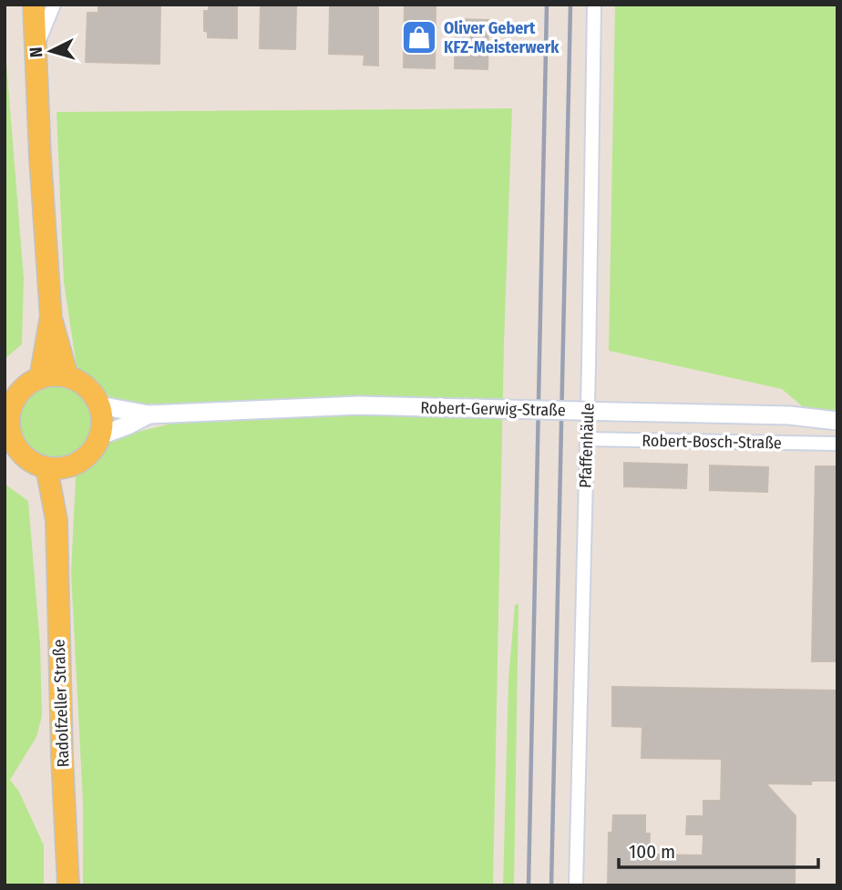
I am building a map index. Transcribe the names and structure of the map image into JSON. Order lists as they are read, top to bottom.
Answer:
{
  "streets": {
    "main road": ["Radolfzeller Straße"],
    "street": ["Robert-Gerwig-Straße", "Robert-Bosch-Straße", "Pfaffenhäule"]
  },
  "crossings": [
    ["Robert-Bosch-Straße", "Pfaffenhäule"]
  ],
  "places": {
    "shop": ["Oliver Gebert KFZ-Meisterwerk"]
  },
  "scale_bar": "100 m",
  "north": "left"
}
